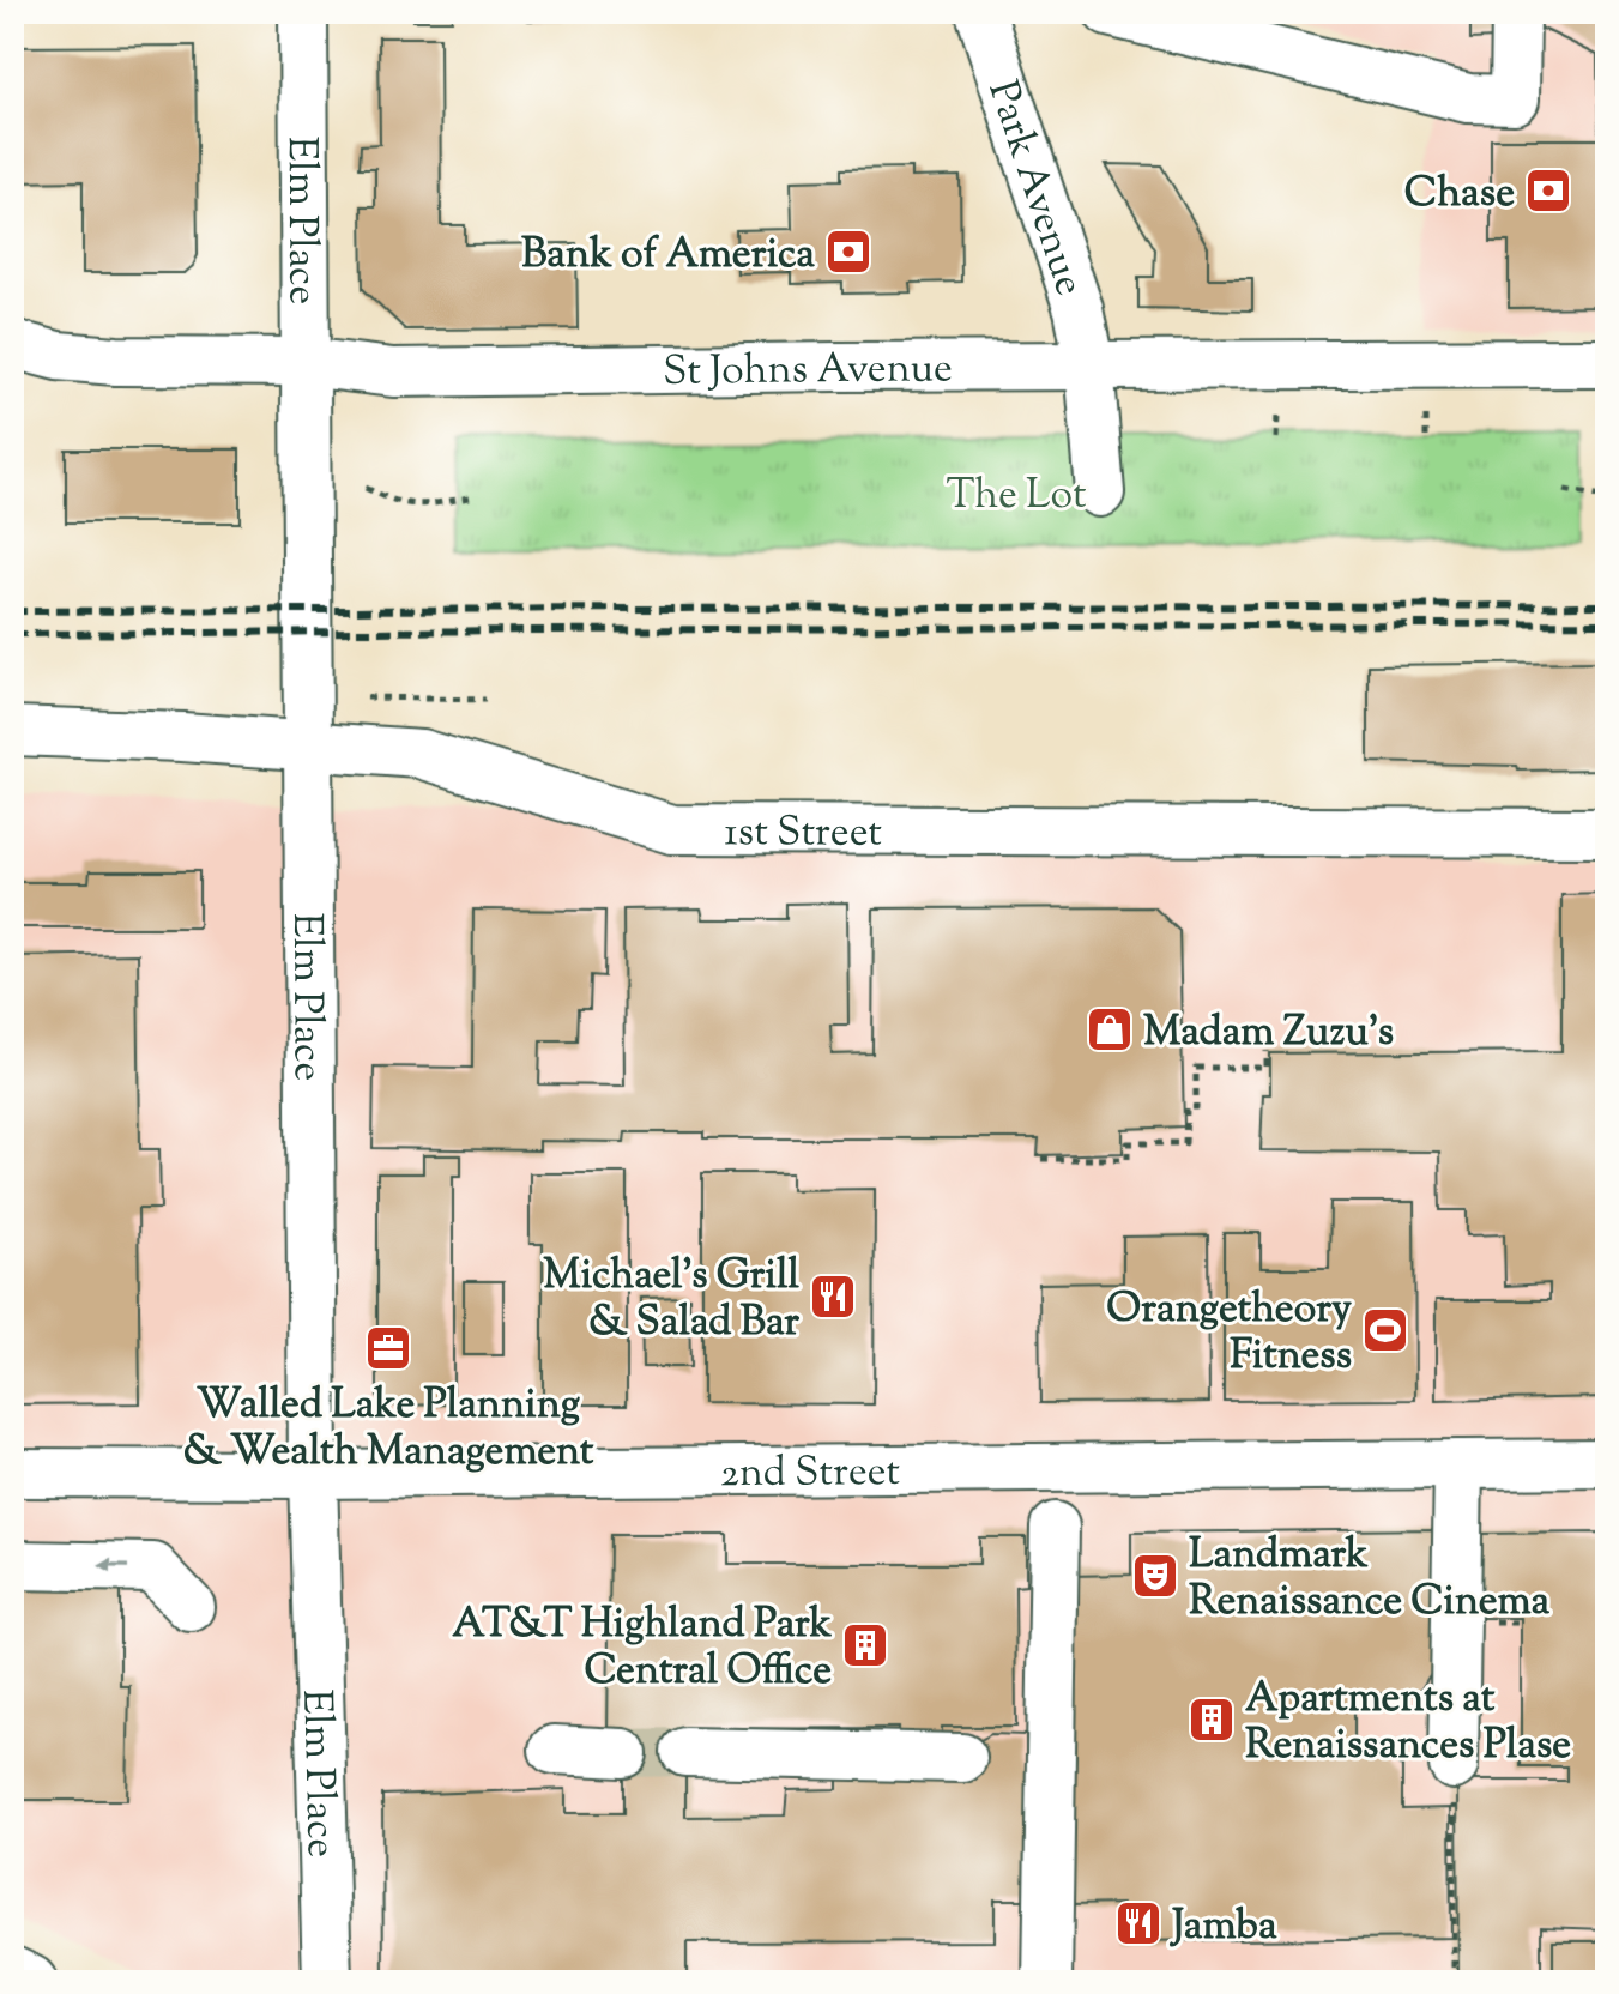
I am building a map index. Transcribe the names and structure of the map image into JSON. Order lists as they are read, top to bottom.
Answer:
{
  "streets": {
    "street": [
      "Park Avenue",
      "Elm Place",
      "St Johns Avenue",
      "1st Street",
      "2nd Street"
    ]
  },
  "crossings": [
    ["Park Avenue", "St Johns Avenue"],
    ["Elm Place", "St Johns Avenue"],
    ["Elm Place", "1st Street"],
    ["Elm Place", "2nd Street"]
  ],
  "parks": ["The Lot"],
  "places": {
    "bank": ["Chase", "Bank of America"],
    "shop": ["Madam Zuzu's"],
    "restaurant": ["Michael’s Grill & Salad Bar", "Jamba"],
    "sports": ["Orangetheory Fitness"],
    "office": ["Walled Lake Planning & Wealth Management"],
    "theatre": ["Landmark Renaissance Cinema"],
    "building": ["AT&T Highland Park Central Office", "Apartments at Renaissances Plase"]
  }
}
